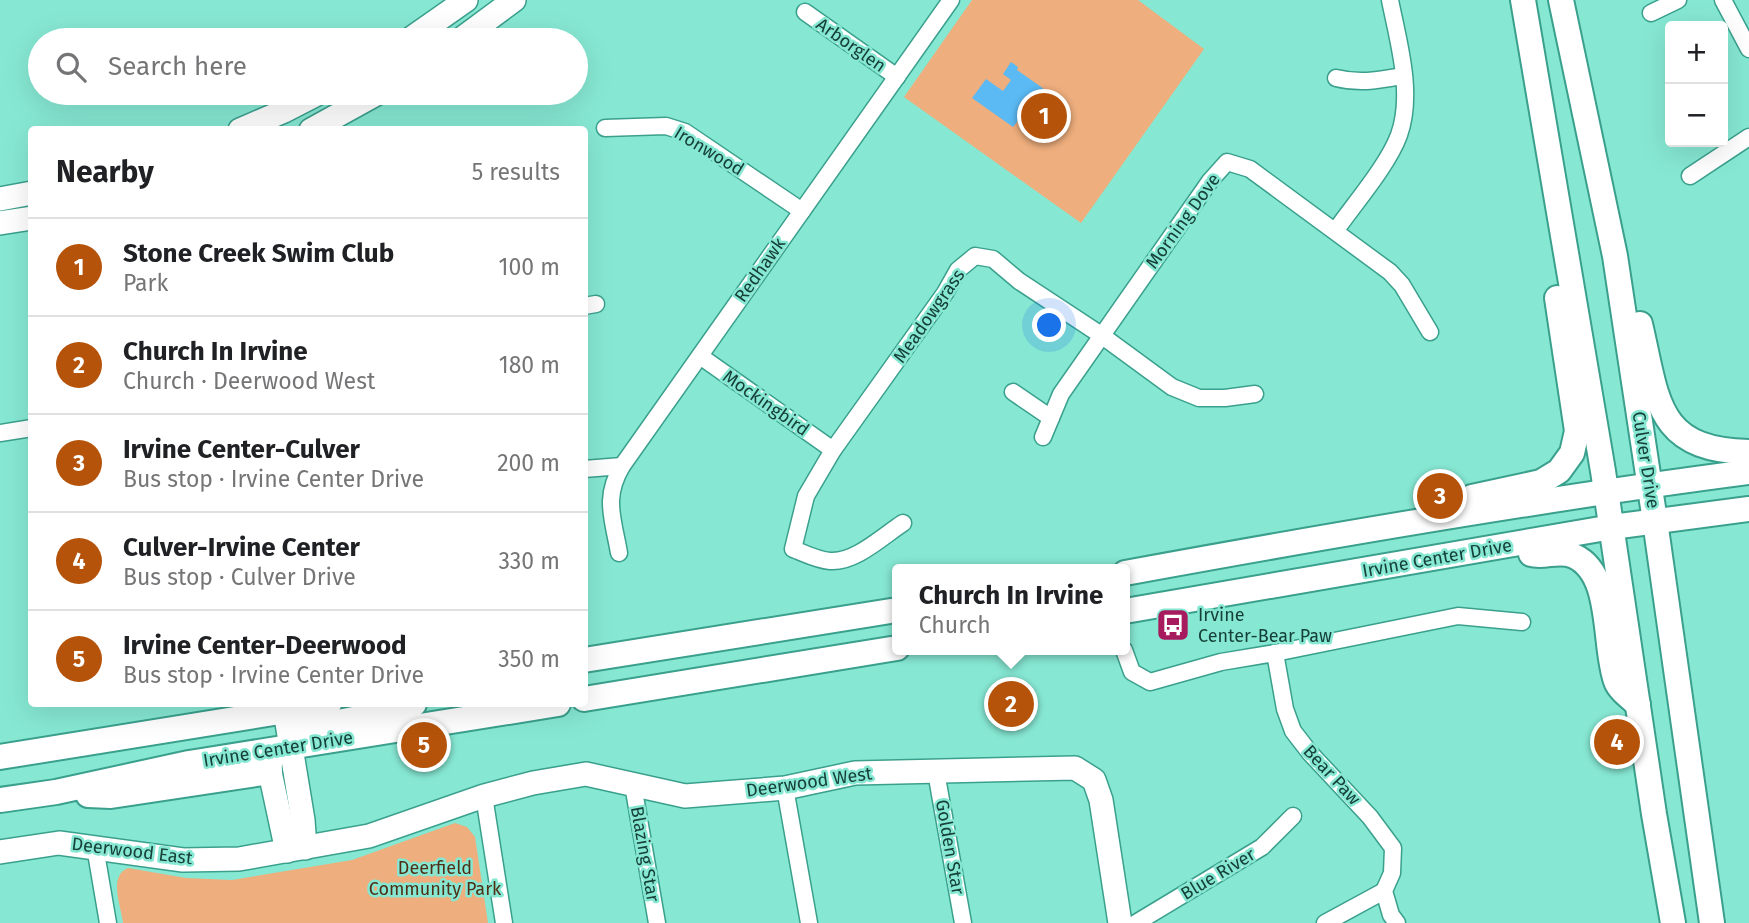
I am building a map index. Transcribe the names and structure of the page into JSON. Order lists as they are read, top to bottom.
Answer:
{
  "streets": {
    "main road": ["Culver Drive", "Irvine Center Drive"],
    "street": [
      "Arborglen",
      "Ironwood",
      "Morning Dove",
      "Redhawk",
      "Meadowgrass",
      "Mockingbird",
      "Bear Paw",
      "Deerwood West",
      "Golden Star",
      "Deerwood East",
      "Blazing Star",
      "Blue River"
    ]
  },
  "crossings": [
    ["Arborglen", "Redhawk"],
    ["Ironwood", "Redhawk"],
    ["Morning Dove", "Meadowgrass"],
    ["Redhawk", "Mockingbird"],
    ["Meadowgrass", "Mockingbird"],
    ["Culver Drive", "Irvine Center Drive"],
    ["Deerwood West", "Golden Star"],
    ["Deerwood West", "Deerwood East"],
    ["Deerwood West", "Blazing Star"]
  ],
  "parks": ["Deerfield Community Park"],
  "places": {
    "bus stop": ["Irvine Center-Bear Paw"]
  },
  "page": {
    "map_buttons": ["+", "−"],
    "search": "Search here",
    "pins": [
      "1",
      "3",
      "2",
      "4",
      "5"
    ],
    "heading": ["Nearby", "5 results"],
    "list": [
      {
        "mark": "1",
        "name": "Stone Creek Swim Club",
        "note": "Park",
        "value": "100 m"
      },
      {
        "mark": "2",
        "name": "Church In Irvine",
        "note": "Church · Deerwood West",
        "value": "180 m"
      },
      {
        "mark": "3",
        "name": "Irvine Center-Culver",
        "note": "Bus stop · Irvine Center Drive",
        "value": "200 m"
      },
      {
        "mark": "4",
        "name": "Culver-Irvine Center",
        "note": "Bus stop · Culver Drive",
        "value": "330 m"
      },
      {
        "mark": "5",
        "name": "Irvine Center-Deerwood",
        "note": "Bus stop · Irvine Center Drive",
        "value": "350 m"
      }
    ],
    "popup": ["Church In Irvine", "Church"]
  }
}
